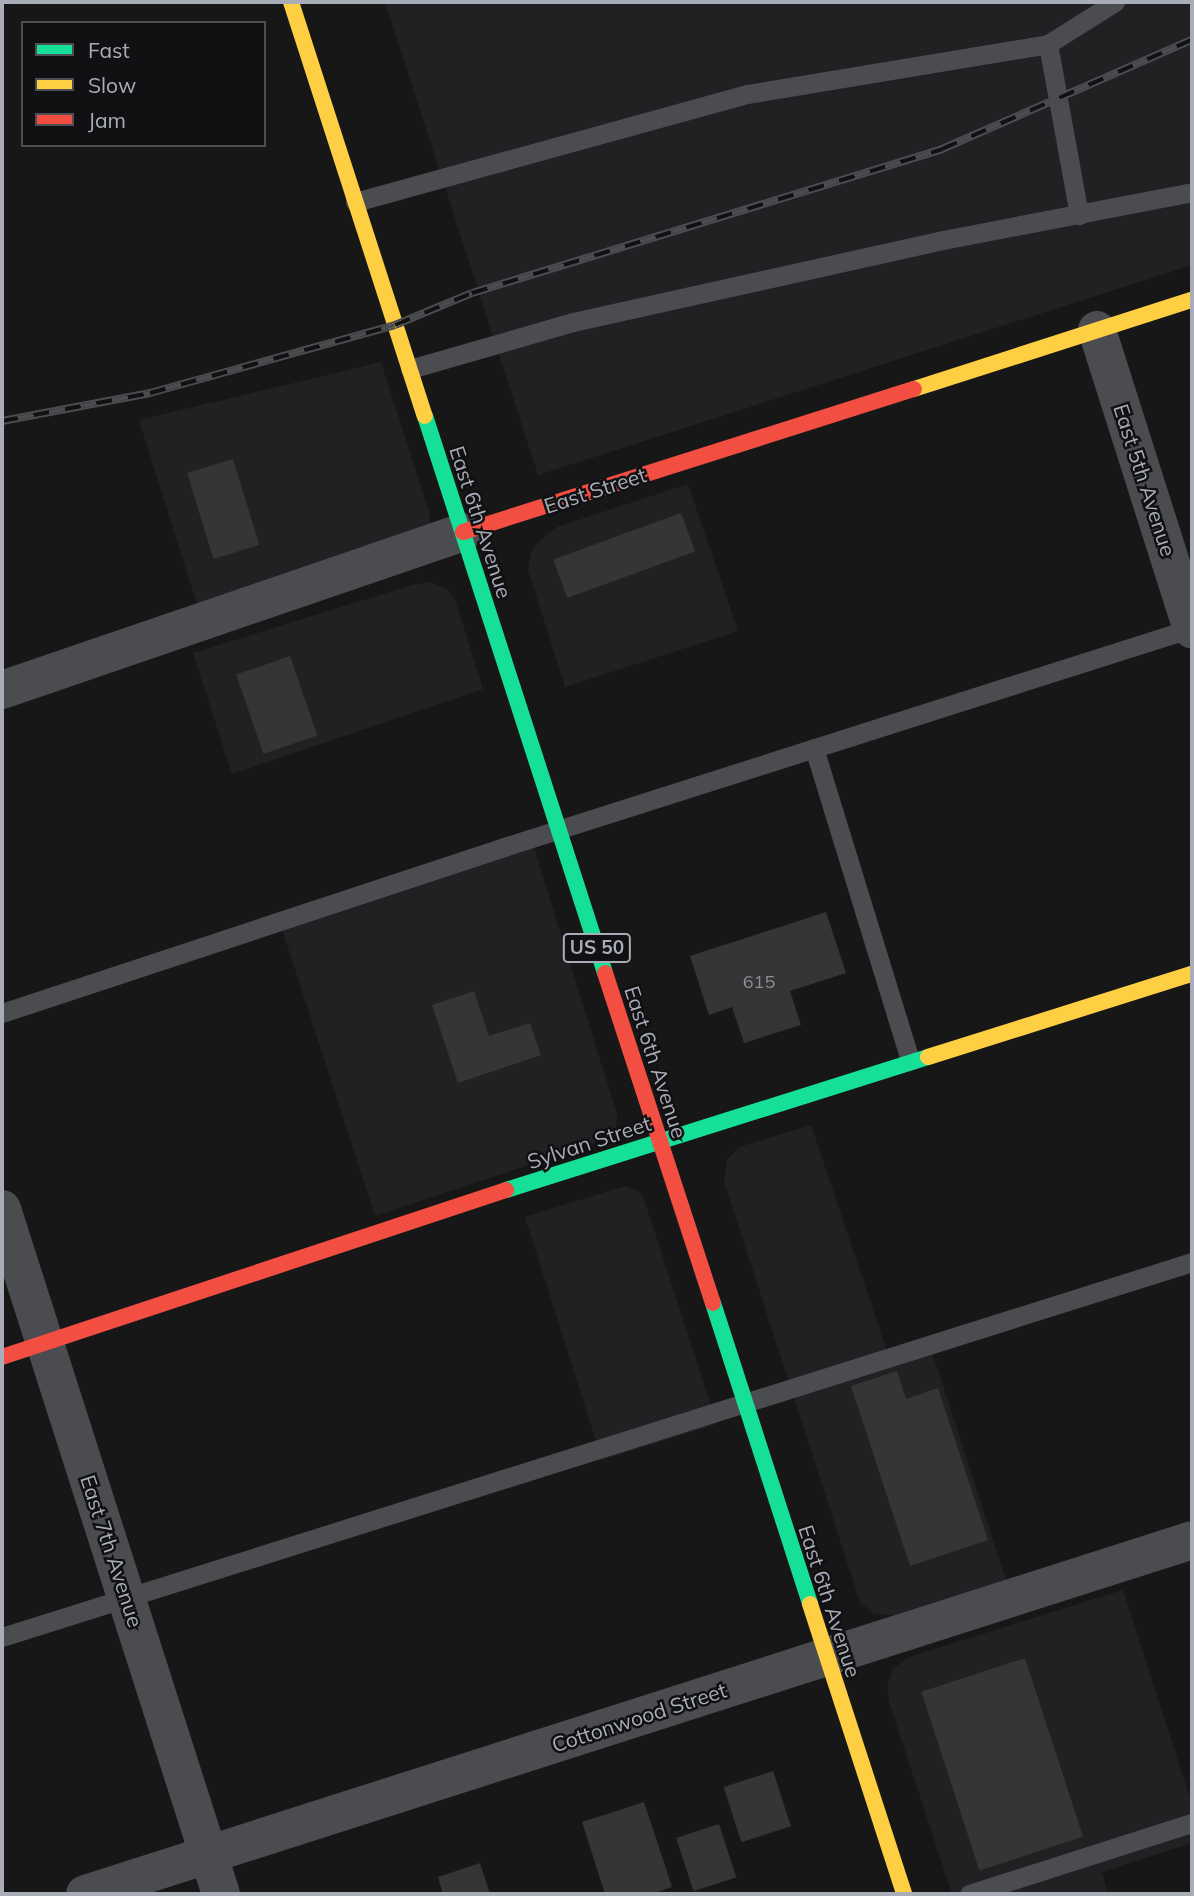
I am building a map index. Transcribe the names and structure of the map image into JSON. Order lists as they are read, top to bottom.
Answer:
{
  "streets": {
    "street": [
      "East 5th Avenue",
      "East Street",
      "East 6th Avenue",
      "US 50",
      "Sylvan Street",
      "East 7th Avenue",
      "Cottonwood Street"
    ]
  },
  "crossings": [
    ["East 5th Avenue", "East Street"],
    ["East Street", "East 6th Avenue"],
    ["East 6th Avenue", "Sylvan Street"],
    ["East 6th Avenue", "Cottonwood Street"],
    ["Sylvan Street", "East 7th Avenue"],
    ["East 7th Avenue", "Cottonwood Street"]
  ],
  "house_numbers": ["615"],
  "legend": ["Fast", "Slow", "Jam"]
}
